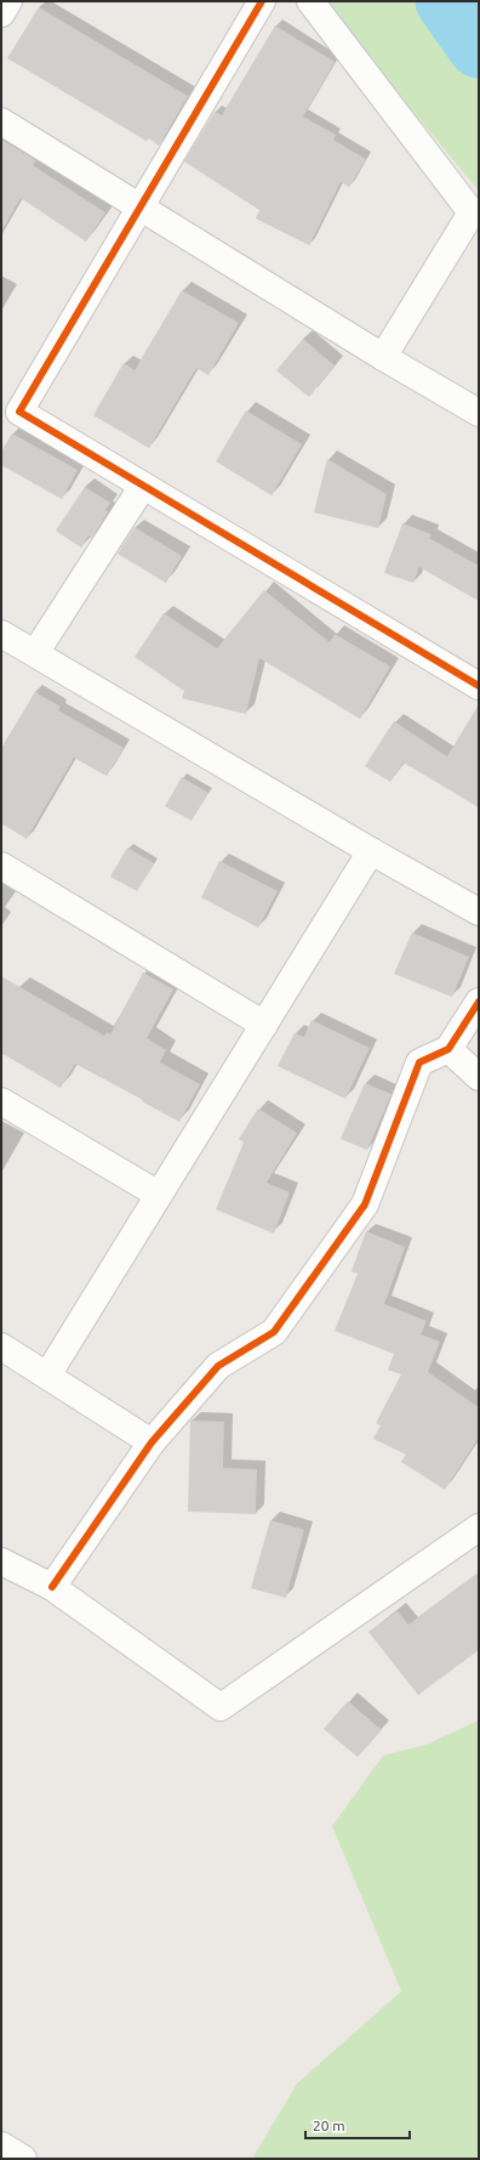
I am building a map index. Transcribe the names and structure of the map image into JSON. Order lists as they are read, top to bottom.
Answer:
{
  "scale_bar": "20 m"
}
